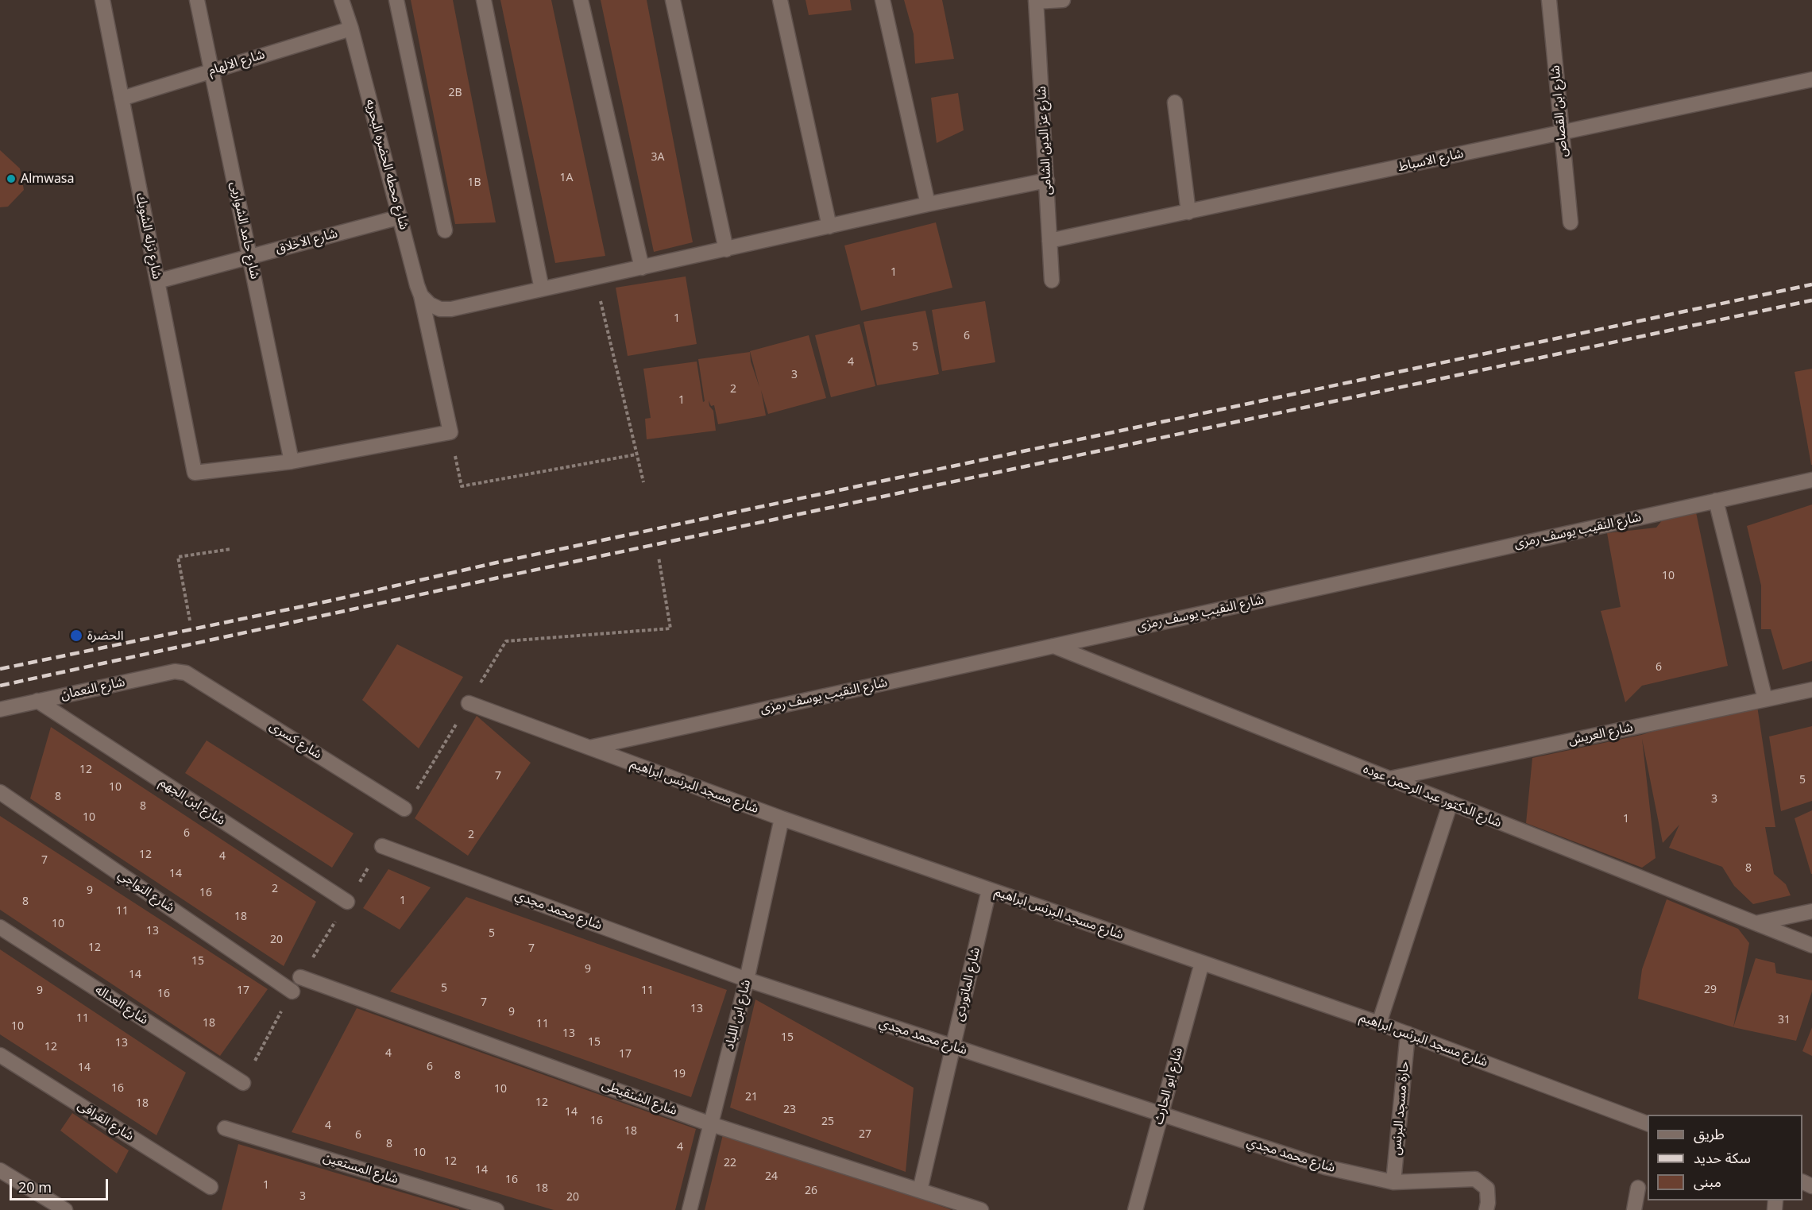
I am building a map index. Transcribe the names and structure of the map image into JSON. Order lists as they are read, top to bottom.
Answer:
{
  "streets": {
    "street": [
      "شارع الالهام",
      "شارع ابن القصاص",
      "شارع عز الدين الشامى",
      "شارع الاسباط",
      "شارع محطه الحضره البحريه",
      "شارع حامد الشواربى",
      "شارع نزله الشويك",
      "شارع الاخلاق",
      "شارع النقيب يوسف رمزى",
      "شارع النعمان",
      "شارع العريش",
      "شارع كسرى",
      "شارع مسجد البرنس ابراهيم",
      "شارع الدكتور عبد الرحمن عوده",
      "شارع ابن الجهم",
      "شارع النواجي",
      "شارع محمد مجدي",
      "شارع الماتوردى",
      "شارع العداله",
      "شارع ابن اللباد",
      "شارع ابو الحارث",
      "شارع الشنقيطى",
      "حارة مسجد البرنس",
      "شارع القرافى",
      "شارع المستعين"
    ]
  },
  "crossings": [
    ["شارع الالهام", "شارع محطه الحضره البحريه"],
    ["شارع الالهام", "شارع حامد الشواربى"],
    ["شارع الالهام", "شارع نزله الشويك"],
    ["شارع ابن القصاص", "شارع الاسباط"],
    ["شارع عز الدين الشامى", "شارع الاسباط"],
    ["شارع محطه الحضره البحريه", "شارع الاخلاق"],
    ["شارع حامد الشواربى", "شارع نزله الشويك"],
    ["شارع حامد الشواربى", "شارع الاخلاق"],
    ["شارع نزله الشويك", "شارع الاخلاق"],
    ["شارع النقيب يوسف رمزى", "شارع مسجد البرنس ابراهيم"],
    ["شارع النقيب يوسف رمزى", "شارع الدكتور عبد الرحمن عوده"],
    ["شارع النعمان", "شارع كسرى"],
    ["شارع النعمان", "شارع ابن الجهم"],
    ["شارع العريش", "شارع الدكتور عبد الرحمن عوده"],
    ["شارع مسجد البرنس ابراهيم", "شارع الماتوردى"],
    ["شارع مسجد البرنس ابراهيم", "شارع ابن اللباد"],
    ["شارع مسجد البرنس ابراهيم", "شارع ابو الحارث"],
    ["شارع مسجد البرنس ابراهيم", "حارة مسجد البرنس"],
    ["شارع محمد مجدي", "شارع الماتوردى"],
    ["شارع محمد مجدي", "شارع ابن اللباد"],
    ["شارع محمد مجدي", "شارع ابو الحارث"],
    ["شارع محمد مجدي", "حارة مسجد البرنس"],
    ["شارع الماتوردى", "شارع الشنقيطى"],
    ["شارع ابن اللباد", "شارع الشنقيطى"]
  ],
  "places": ["Almwasa", "الحضرة"],
  "house_numbers": [
    "2B",
    "3A",
    "1A",
    "1B",
    "1",
    "1",
    "6",
    "5",
    "4",
    "3",
    "2",
    "1",
    "10",
    "6",
    "12",
    "7",
    "5",
    "10",
    "8",
    "3",
    "8",
    "10",
    "1",
    "6",
    "2",
    "12",
    "4",
    "7",
    "8",
    "14",
    "2",
    "9",
    "16",
    "1",
    "8",
    "11",
    "18",
    "10",
    "13",
    "5",
    "20",
    "12",
    "7",
    "15",
    "9",
    "14",
    "5",
    "29",
    "9",
    "17",
    "11",
    "16",
    "7",
    "13",
    "9",
    "11",
    "31",
    "18",
    "11",
    "10",
    "13",
    "15",
    "15",
    "13",
    "12",
    "4",
    "17",
    "6",
    "14",
    "19",
    "8",
    "16",
    "10",
    "21",
    "12",
    "18",
    "23",
    "14",
    "16",
    "25",
    "4",
    "18",
    "27",
    "6",
    "8",
    "4",
    "10",
    "12",
    "22",
    "14",
    "24",
    "16",
    "1",
    "18",
    "26",
    "3",
    "20"
  ],
  "legend": ["طريق", "سكة حديد", "مبنى"],
  "scale_bar": "20 m"
}
